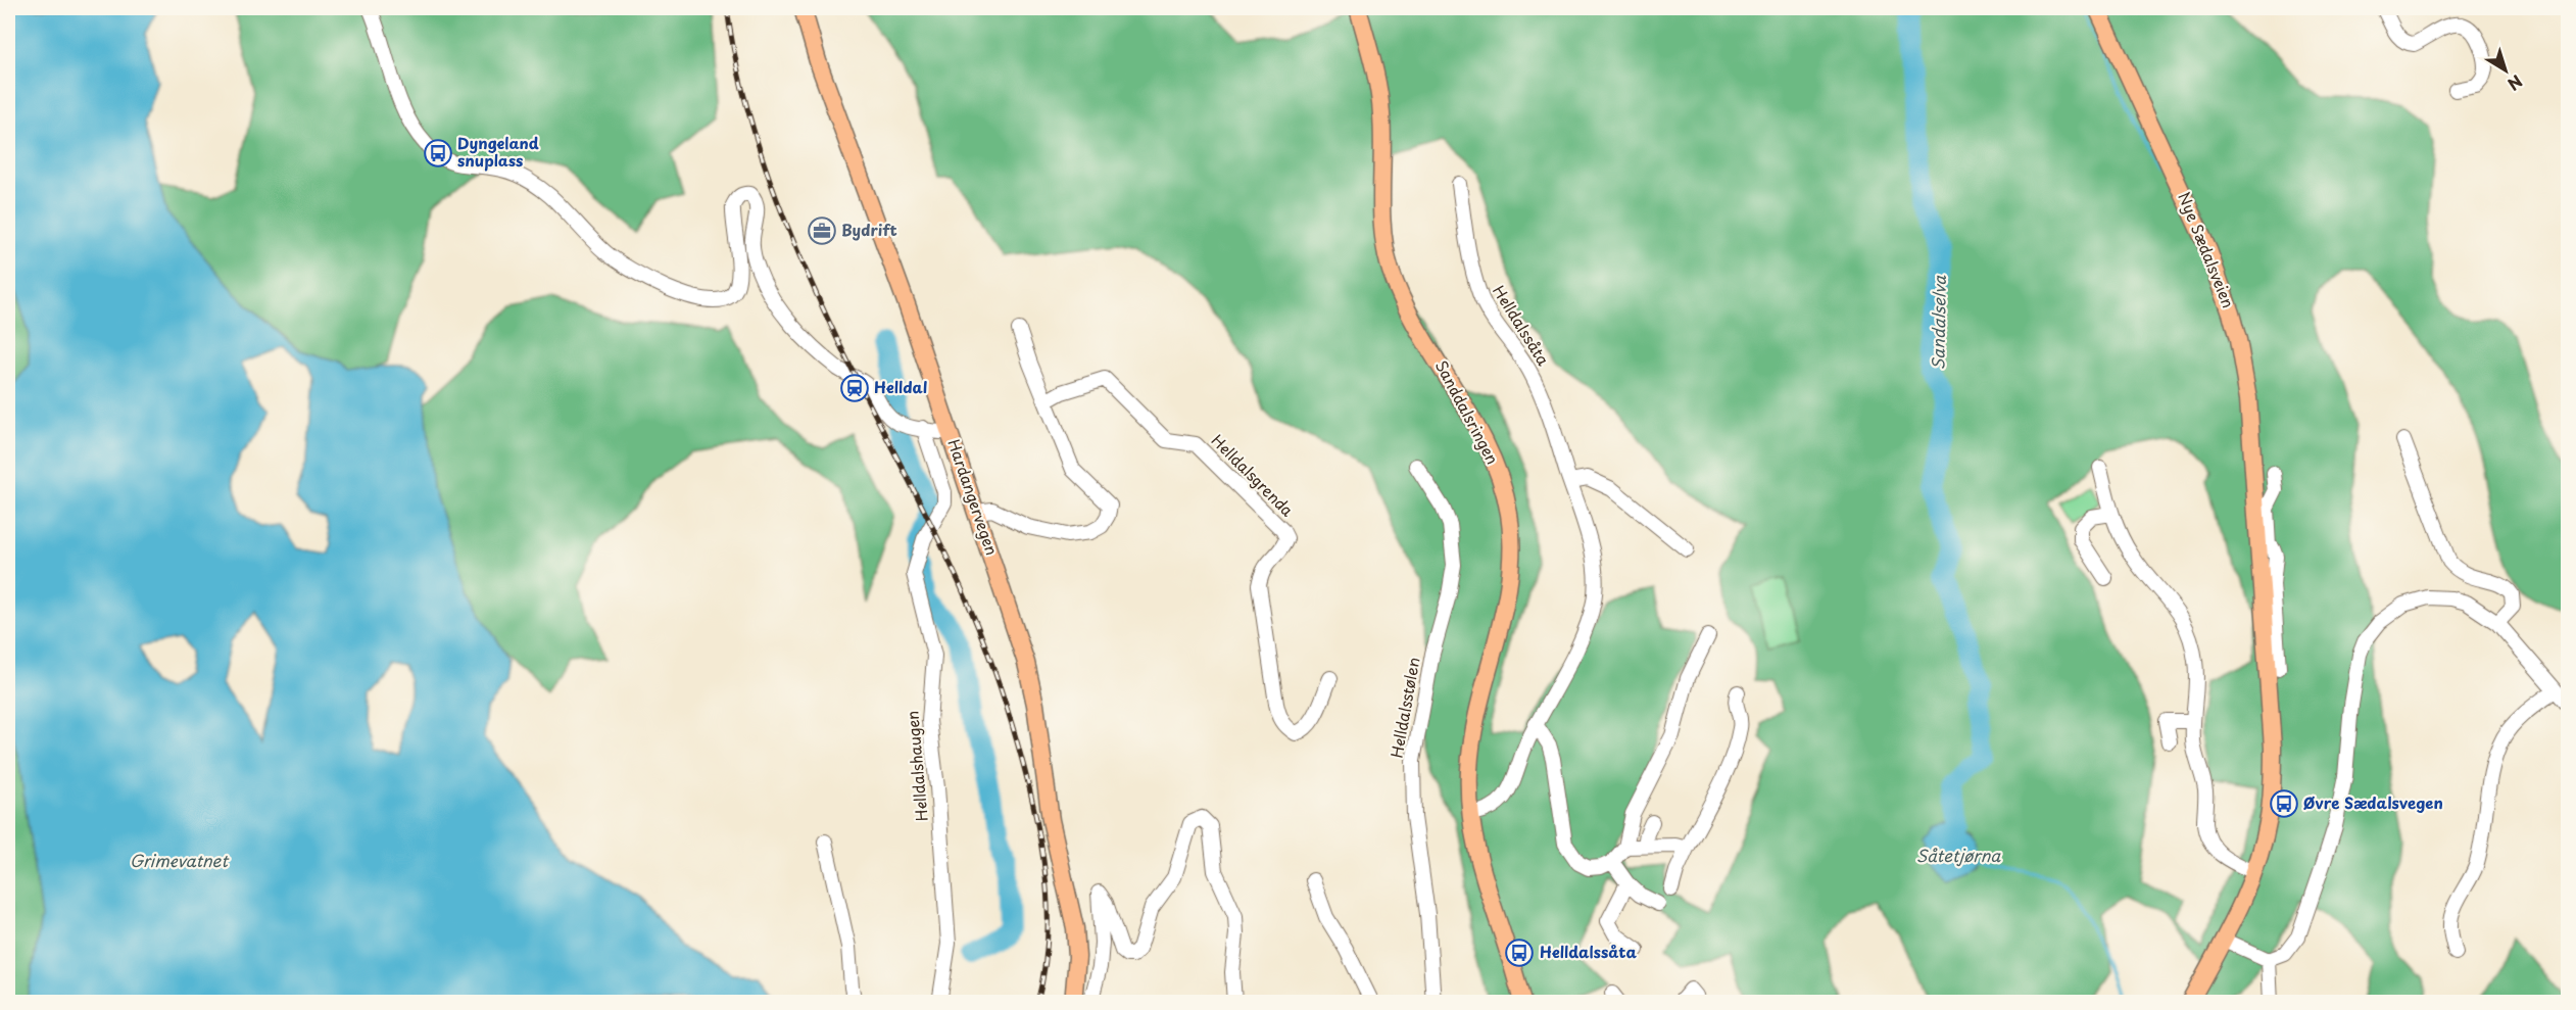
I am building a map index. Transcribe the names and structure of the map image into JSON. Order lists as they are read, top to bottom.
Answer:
{
  "streets": {
    "main road": ["Nye Sædalsveien", "Sanddalsringen", "Hardangervegen"],
    "street": [
      "Helldalssåta",
      "Helldalsgrenda",
      "Helldalsstølen",
      "Helldalshaugen"
    ]
  },
  "crossings": [
    ["Helldalssåta", "Sanddalsringen"]
  ],
  "water": ["Sandalselva", "Såtetjørna", "Grimevatnet"],
  "places": {
    "bus stop": ["Dyngeland snuplass", "Øvre Sædalsvegen", "Helldalssåta"],
    "office": ["Bydrift"],
    "station": ["Helldal"]
  },
  "north": "bottom right"
}
